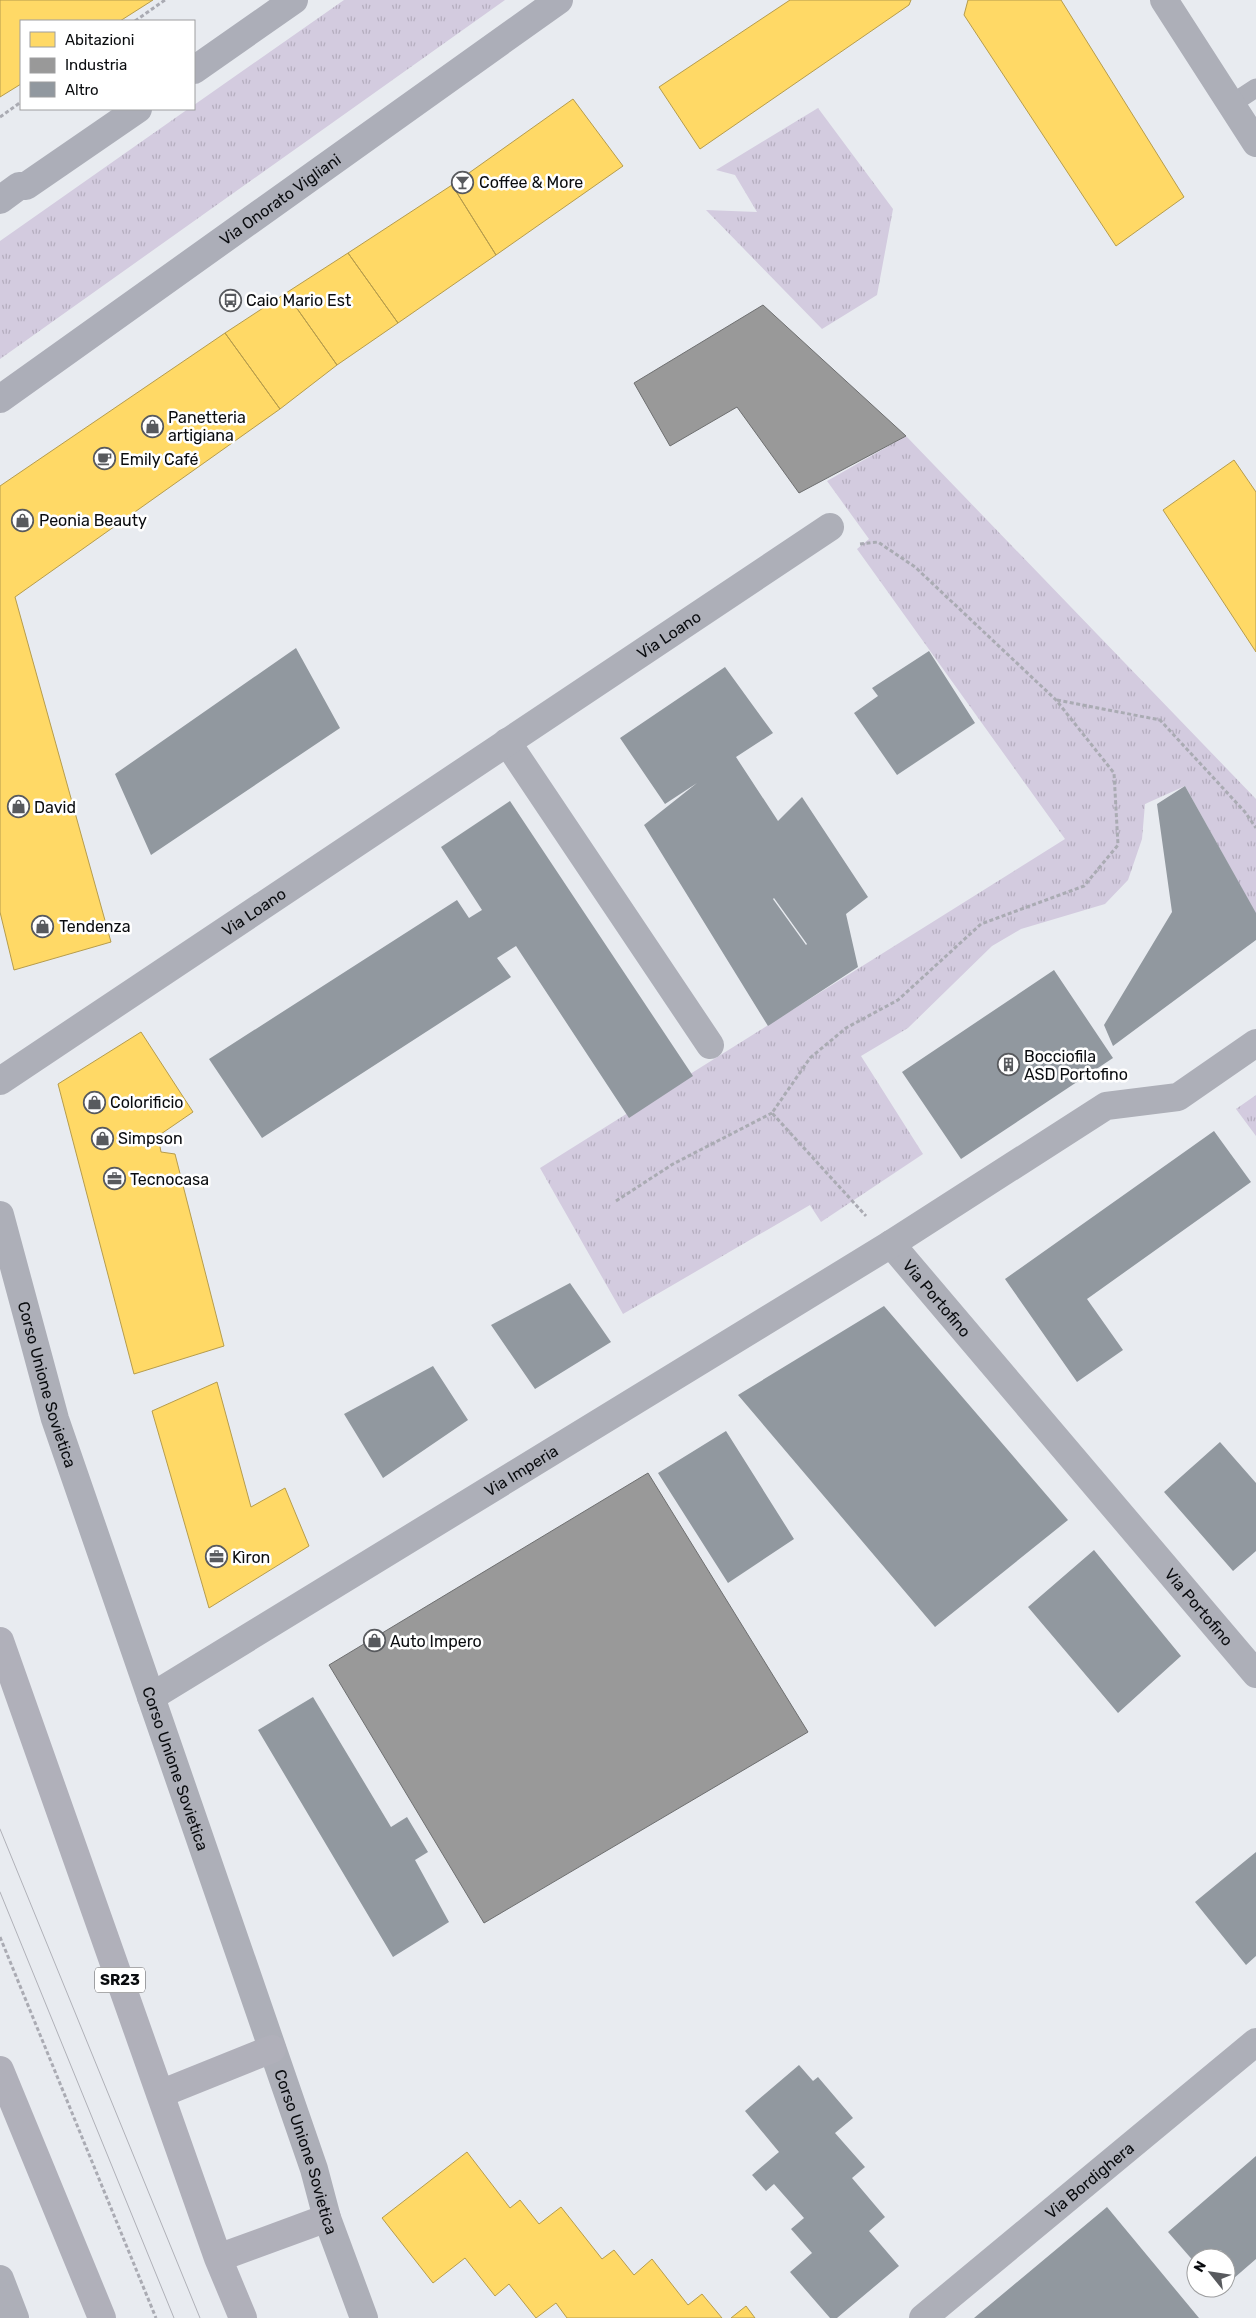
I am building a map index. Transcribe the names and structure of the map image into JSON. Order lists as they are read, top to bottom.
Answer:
{
  "streets": {
    "main road": ["Via Onorato Vigliani", "SR23"],
    "street": [
      "Via Loano",
      "Via Portofino",
      "Corso Unione Sovietica",
      "Via Imperia",
      "Via Bordighera"
    ]
  },
  "crossings": [
    ["Via Portofino", "Via Imperia"],
    ["Corso Unione Sovietica", "Via Imperia"]
  ],
  "places": {
    "bar": ["Coffee & More"],
    "bus stop": ["Caio Mario Est"],
    "shop": [
      "Panetteria artigiana",
      "Peonia Beauty",
      "David",
      "Tendenza",
      "Colorificio",
      "Simpson",
      "Auto Impero"
    ],
    "cafe": ["Emily Café"],
    "building": ["Bocciofila ASD Portofino"],
    "office": ["Tecnocasa", "Kìron"]
  },
  "legend": ["Abitazioni", "Industria", "Altro"],
  "north": "top left"
}
